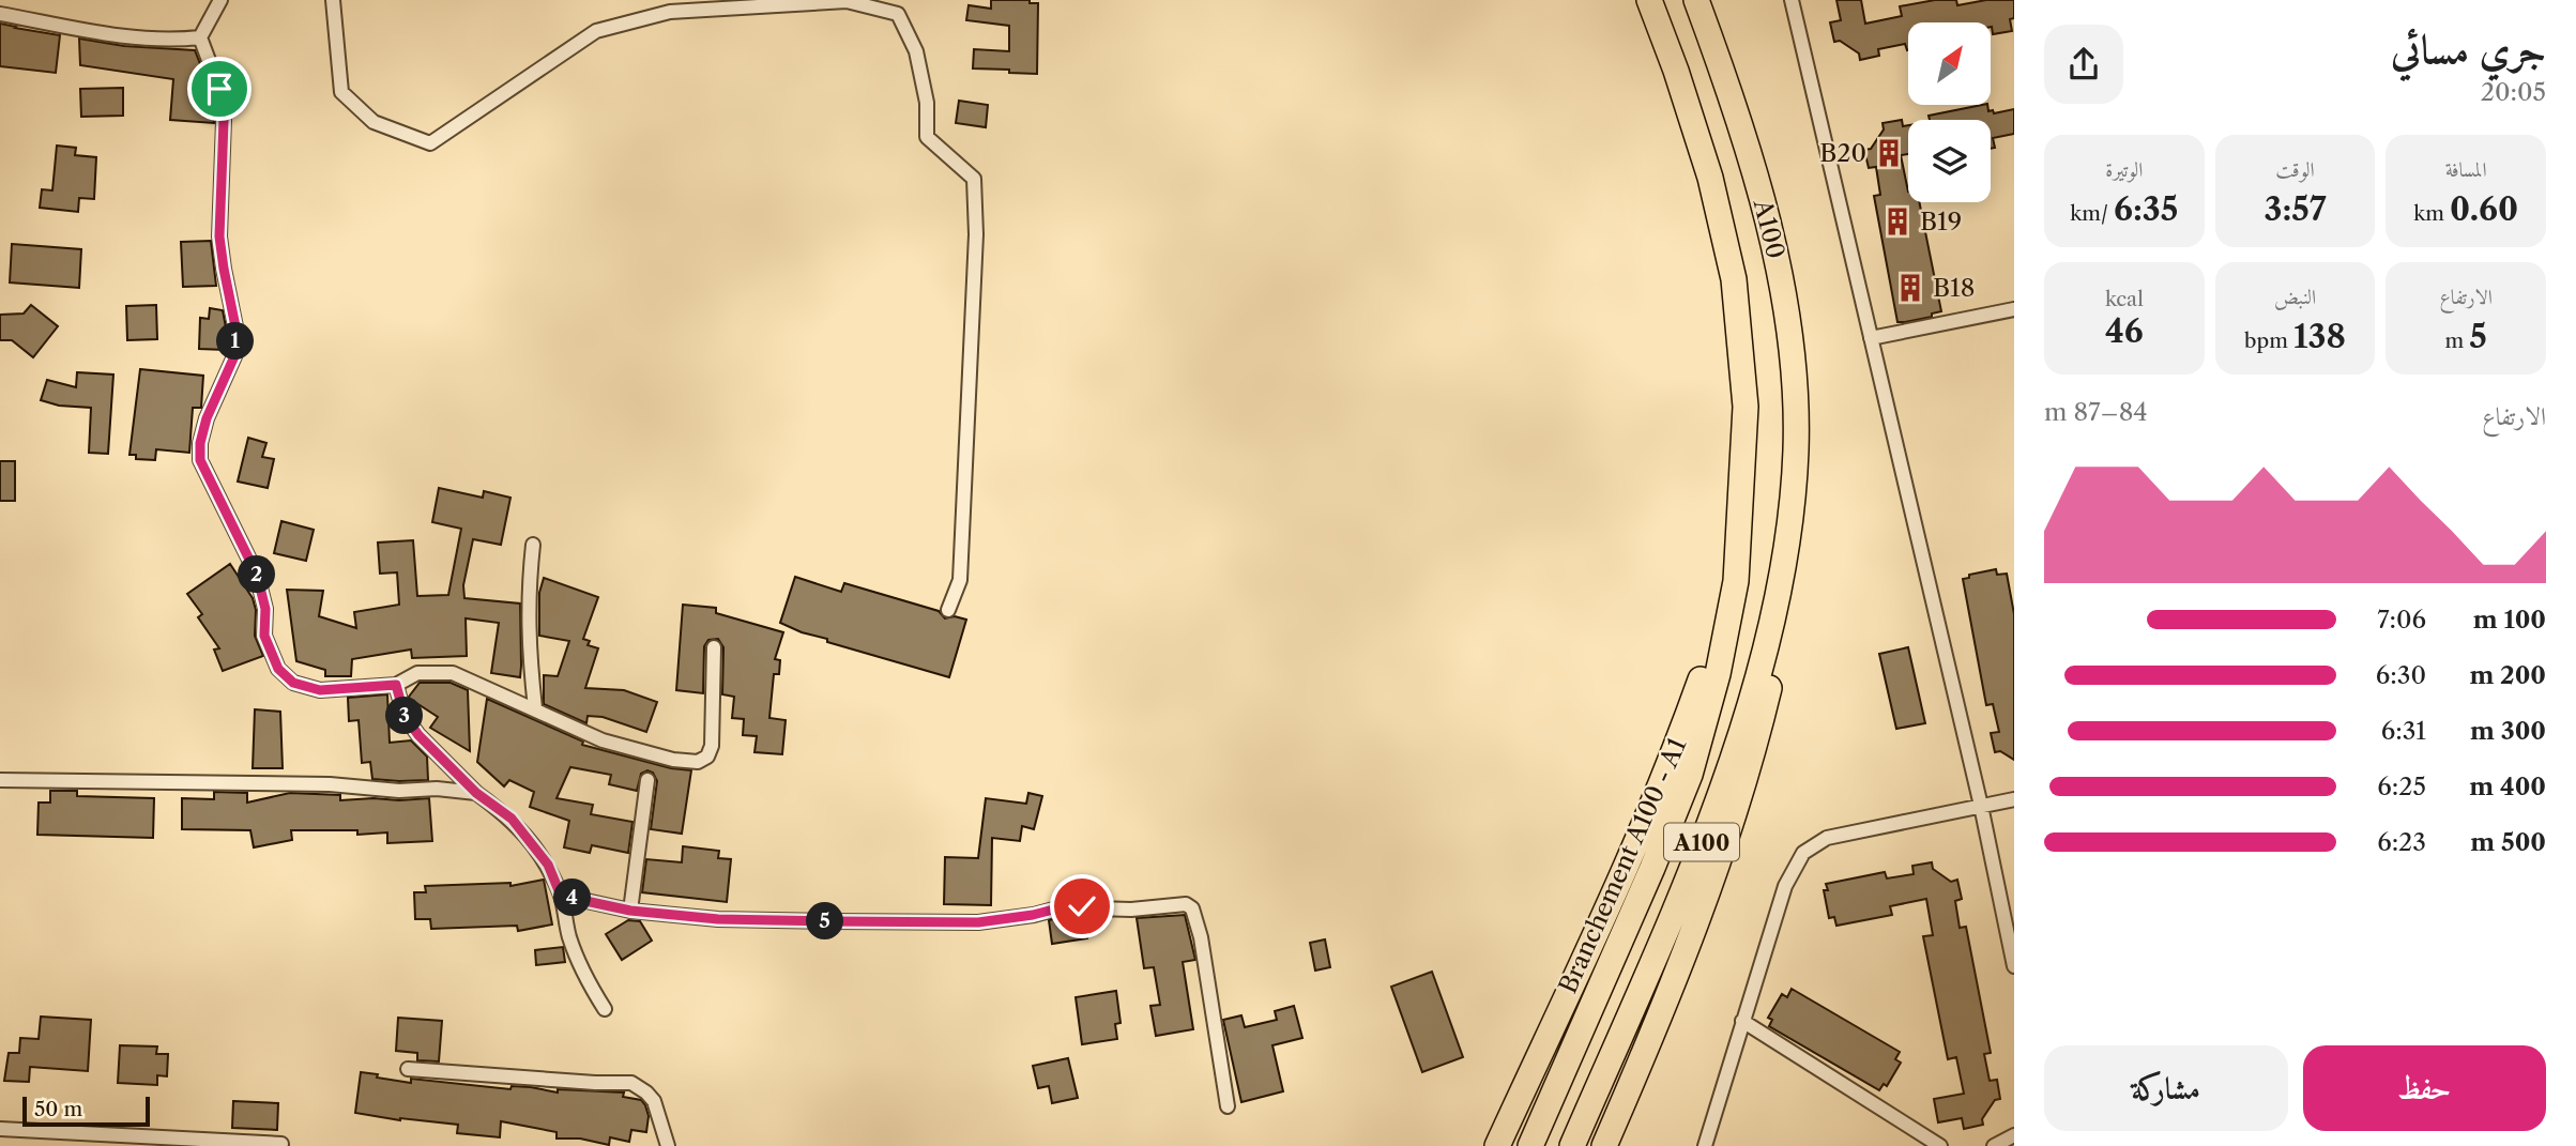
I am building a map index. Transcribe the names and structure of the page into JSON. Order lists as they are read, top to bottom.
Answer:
{
  "streets": {
    "highway": ["A100", "Branchement A100 - A1"]
  },
  "crossings": [
    ["A100", "Branchement A100 - A1"]
  ],
  "places": {
    "building": ["B20", "B19", "B18"]
  },
  "scale_bar": "50 m",
  "north": "top right",
  "page": {
    "heading": ["جري مسائي", "20:05"],
    "stats": [
      ["المسافة", "0.60 km"],
      ["الوقت", "3:57"],
      ["الوتيرة", "6:35 /km"],
      ["الارتفاع", "5 m"],
      ["النبض", "138 bpm"],
      ["kcal", "46"]
    ],
    "pins": [
      "1",
      "2",
      "3",
      "4",
      "5"
    ],
    "chart": ["الارتفاع", "84–87 m"],
    "list": [
      {
        "name": "100 m",
        "note": "7:06"
      },
      {
        "name": "200 m",
        "note": "6:30"
      },
      {
        "name": "300 m",
        "note": "6:31"
      },
      {
        "name": "400 m",
        "note": "6:25"
      },
      {
        "name": "500 m",
        "note": "6:23"
      }
    ],
    "buttons": ["حفظ", "مشاركة"],
    "scale": "50 m"
  }
}
